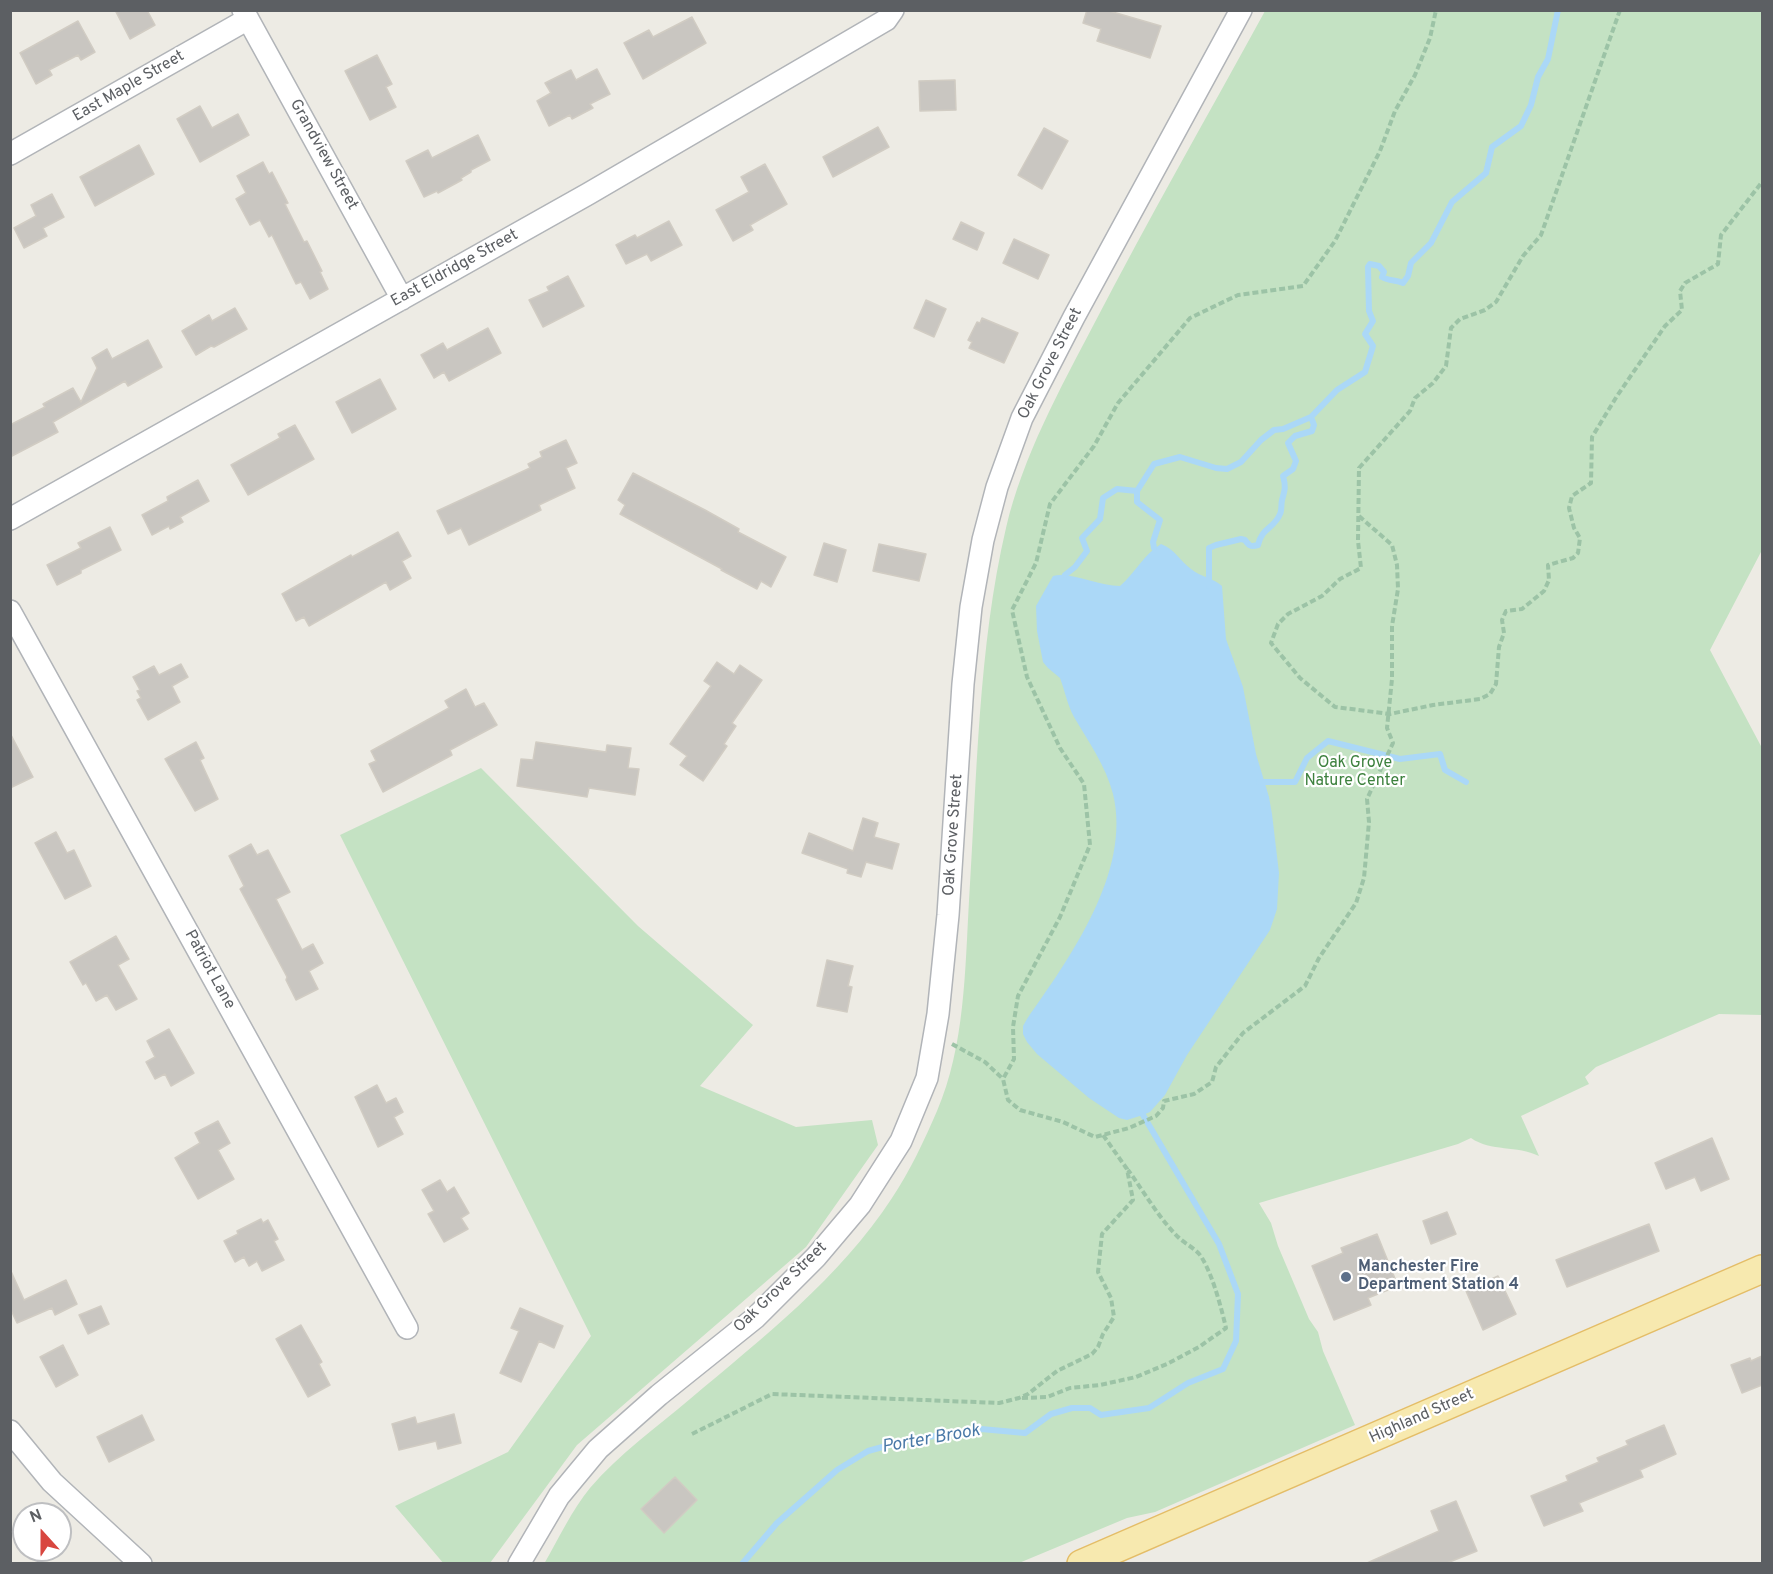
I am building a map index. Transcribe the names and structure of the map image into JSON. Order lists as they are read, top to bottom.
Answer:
{
  "streets": {
    "main road": ["Highland Street"],
    "street": [
      "East Maple Street",
      "Grandview Street",
      "East Eldridge Street",
      "Oak Grove Street",
      "Patriot Lane"
    ]
  },
  "crossings": [
    ["East Maple Street", "Grandview Street"],
    ["Grandview Street", "East Eldridge Street"]
  ],
  "water": ["Porter Brook"],
  "parks": ["Oak Grove Nature Center"],
  "places": ["Manchester Fire Department Station 4"],
  "north": "top"
}
